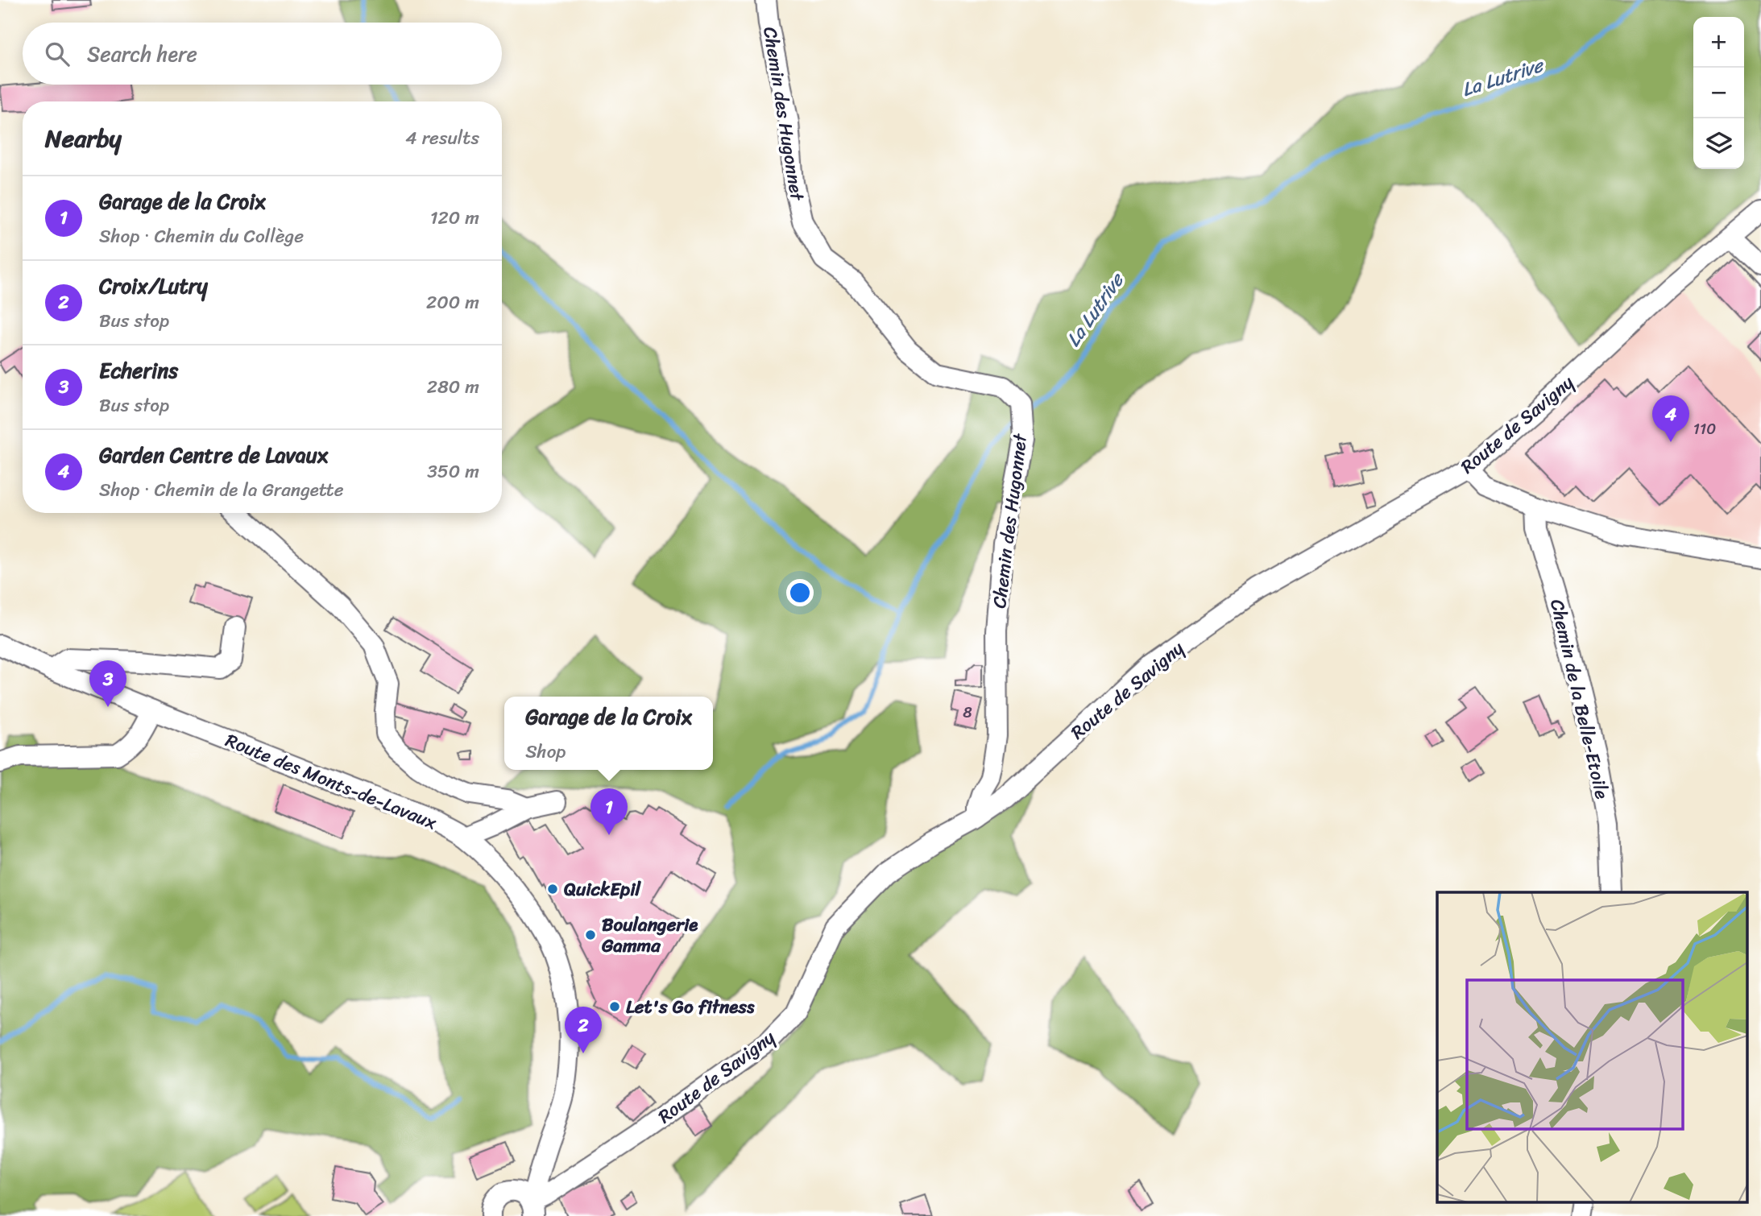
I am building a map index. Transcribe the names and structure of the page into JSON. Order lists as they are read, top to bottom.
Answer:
{
  "streets": {
    "street": [
      "Chemin des Hugonnet",
      "Route de Savigny",
      "Chemin de la Belle-Etoile",
      "Route des Monts-de-Lavaux"
    ]
  },
  "crossings": [
    ["Chemin des Hugonnet", "Route de Savigny"],
    ["Route de Savigny", "Route des Monts-de-Lavaux"]
  ],
  "water": ["La Lutrive"],
  "places": ["QuickEpil", "Boulangerie Gamma", "Let's Go fitness"],
  "house_numbers": ["110", "8"],
  "page": {
    "map_buttons": ["+", "−"],
    "search": "Search here",
    "heading": ["Nearby", "4 results"],
    "list": [
      {
        "mark": "1",
        "name": "Garage de la Croix",
        "note": "Shop · Chemin du Collège",
        "value": "120 m"
      },
      {
        "mark": "2",
        "name": "Croix/Lutry",
        "note": "Bus stop",
        "value": "200 m"
      },
      {
        "mark": "3",
        "name": "Echerins",
        "note": "Bus stop",
        "value": "280 m"
      },
      {
        "mark": "4",
        "name": "Garden Centre de Lavaux",
        "note": "Shop · Chemin de la Grangette",
        "value": "350 m"
      }
    ],
    "pins": [
      "4",
      "3",
      "1",
      "2"
    ],
    "popup": ["Garage de la Croix", "Shop"]
  }
}
